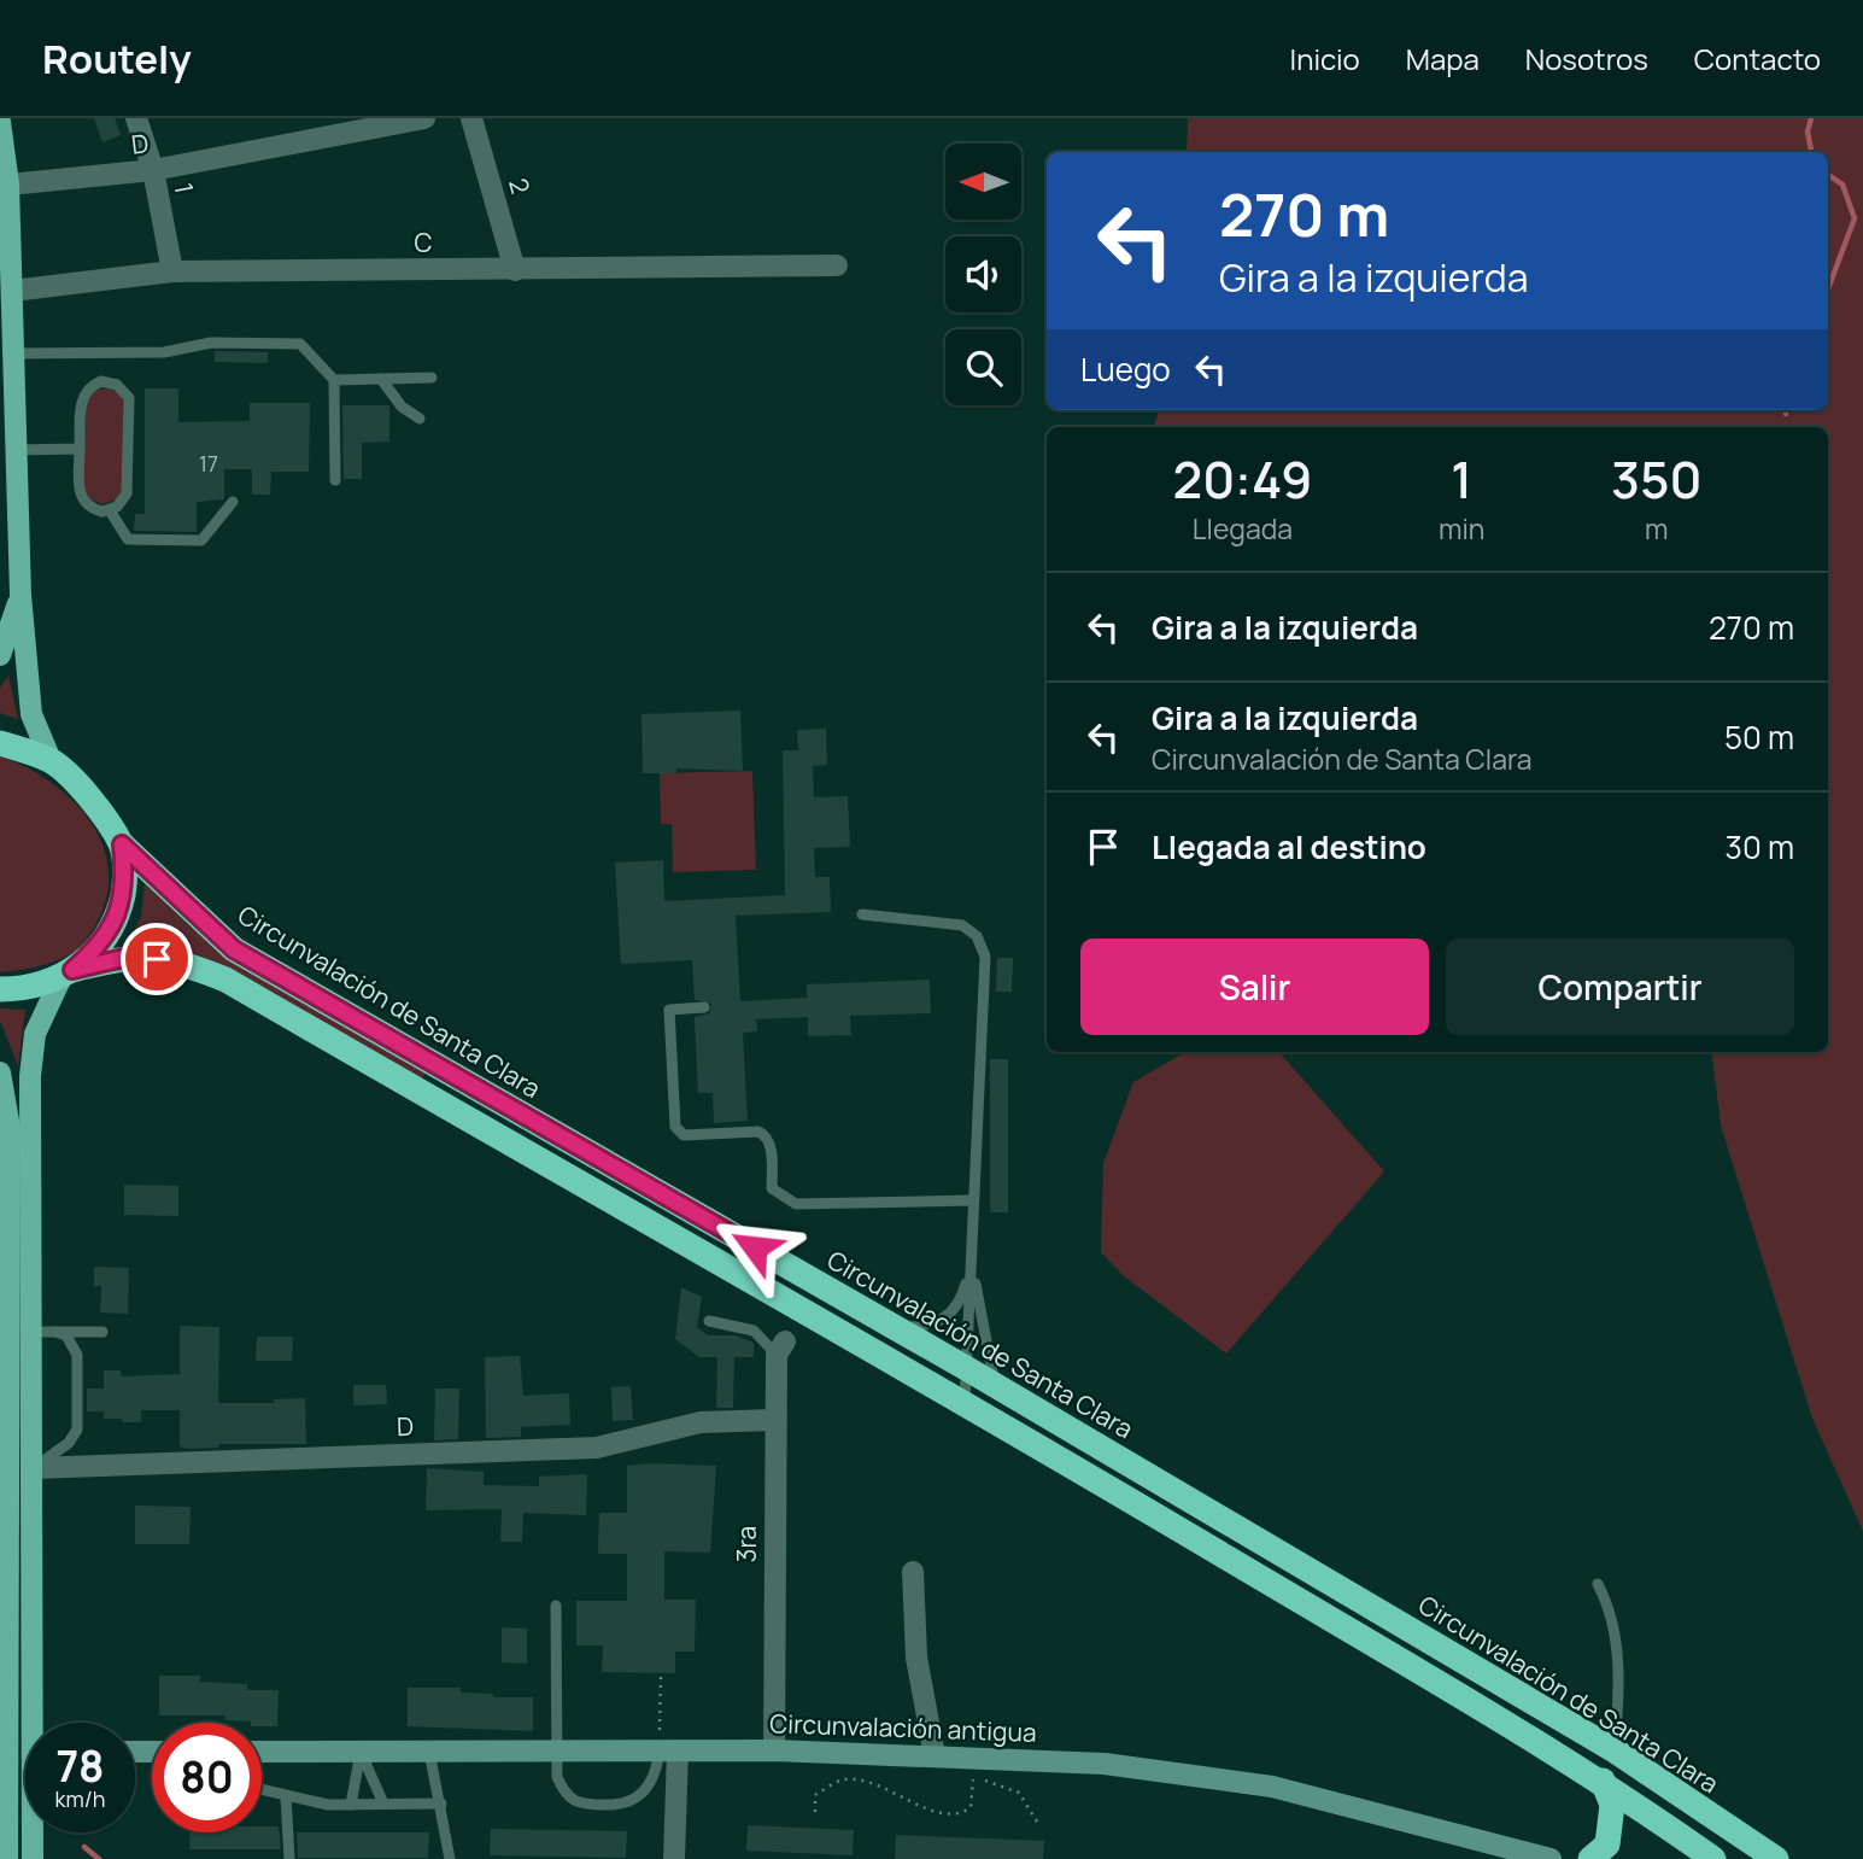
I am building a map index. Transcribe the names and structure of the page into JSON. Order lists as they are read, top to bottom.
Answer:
{
  "streets": {
    "highway": ["Circunvalación de Santa Clara"],
    "street": [
      "D",
      "2",
      "1",
      "C",
      "3ra",
      "Circunvalación antigua"
    ]
  },
  "crossings": [
    ["D", "1"],
    ["D", "3ra"],
    ["2", "C"],
    ["1", "C"],
    ["3ra", "Circunvalación antigua"]
  ],
  "house_numbers": ["17"],
  "north": "left",
  "page": {
    "header": "Routely",
    "nav": [
      "Inicio",
      "Mapa",
      "Nosotros",
      "Contacto"
    ],
    "turn": ["270 m", "Gira a la izquierda"],
    "then": "Luego",
    "eta": [
      "20:49",
      "Llegada",
      "1",
      "min",
      "350",
      "m"
    ],
    "list": [
      {
        "name": "Gira a la izquierda",
        "value": "270 m"
      },
      {
        "name": "Gira a la izquierda",
        "note": "Circunvalación de Santa Clara",
        "value": "50 m"
      },
      {
        "name": "Llegada al destino",
        "value": "30 m"
      }
    ],
    "buttons": ["Salir", "Compartir"],
    "speed": "78 km/h",
    "limit": "80"
  }
}
